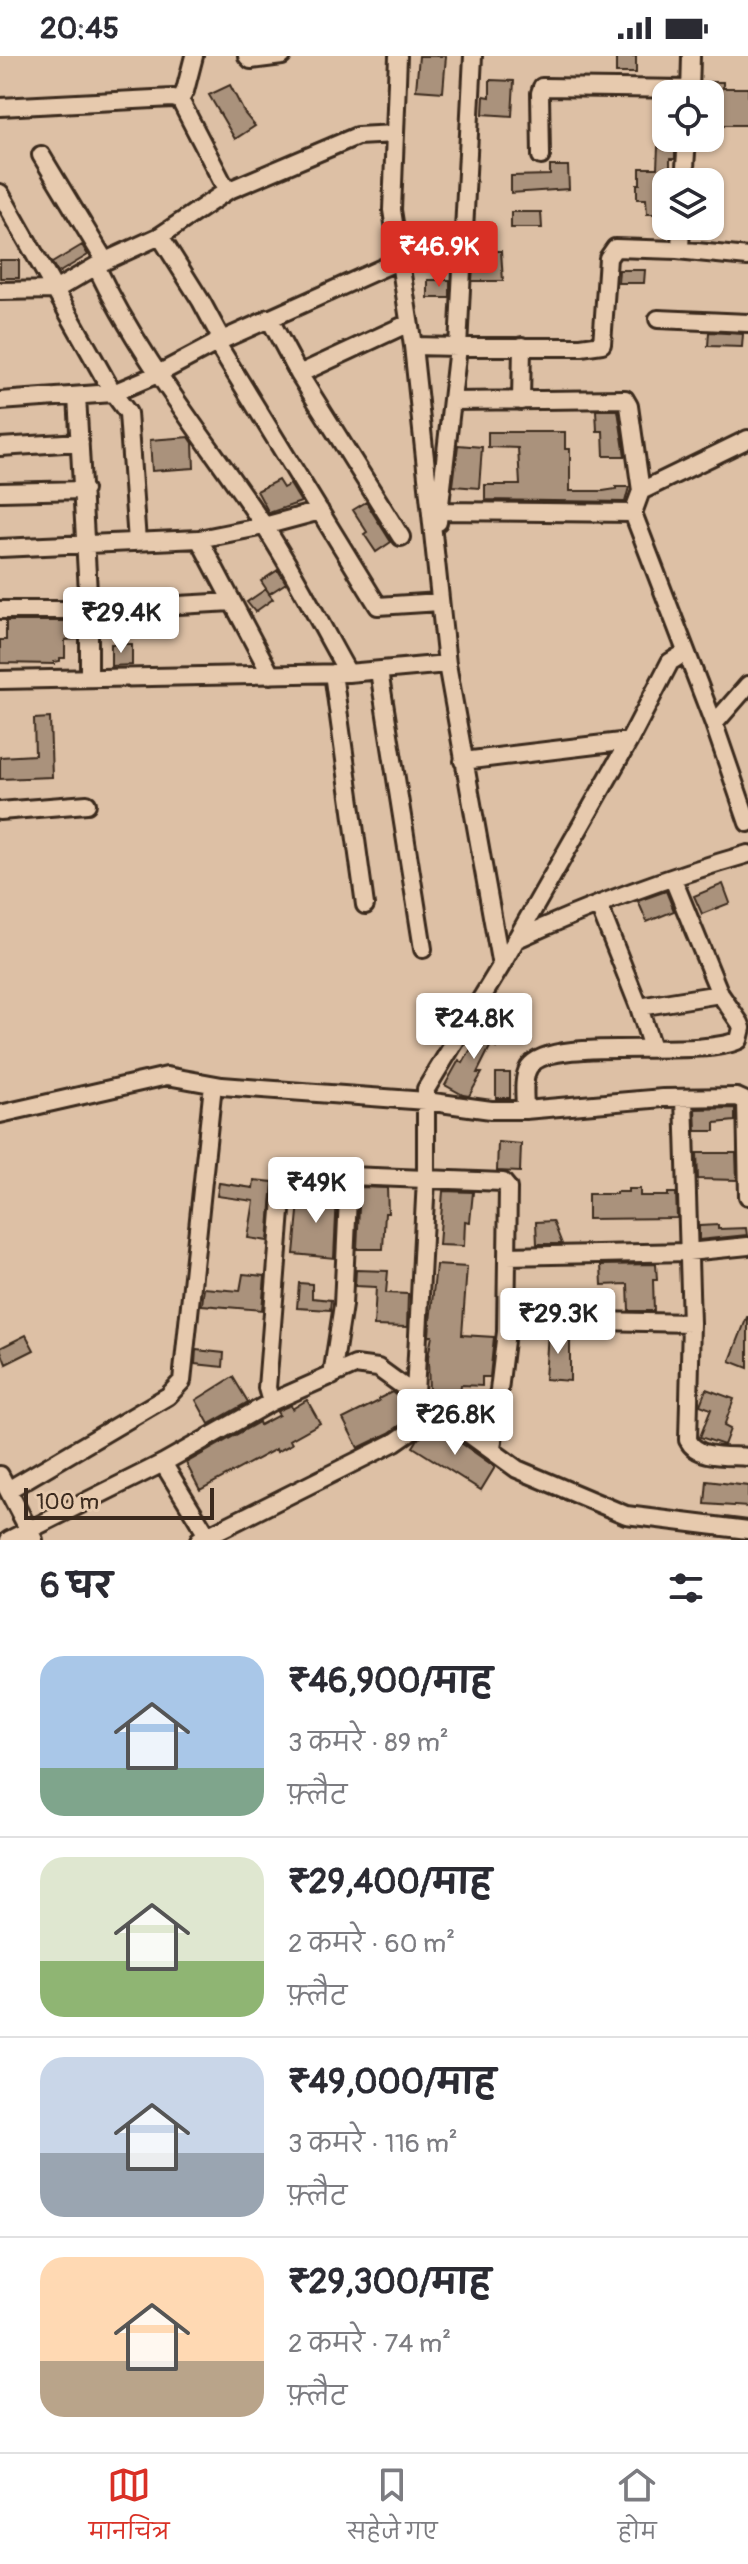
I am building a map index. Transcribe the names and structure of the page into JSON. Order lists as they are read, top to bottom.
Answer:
{
  "scale_bar": "100 m",
  "page": {
    "status": "20:45",
    "price": [
      "₹46.9K",
      "₹29.4K",
      "₹24.8K",
      "₹49K",
      "₹29.3K",
      "₹26.8K"
    ],
    "scale": "100 m",
    "heading": "6 घर",
    "list": [
      {
        "name": "₹46,900/माह",
        "note": "3 कमरे · 89 m² · फ़्लैट"
      },
      {
        "name": "₹29,400/माह",
        "note": "2 कमरे · 60 m² · फ़्लैट"
      },
      {
        "name": "₹49,000/माह",
        "note": "3 कमरे · 116 m² · फ़्लैट"
      },
      {
        "name": "₹29,300/माह",
        "note": "2 कमरे · 74 m² · फ़्लैट"
      }
    ],
    "tabs": ["मानचित्र", "सहेजे गए", "होम"]
  }
}
